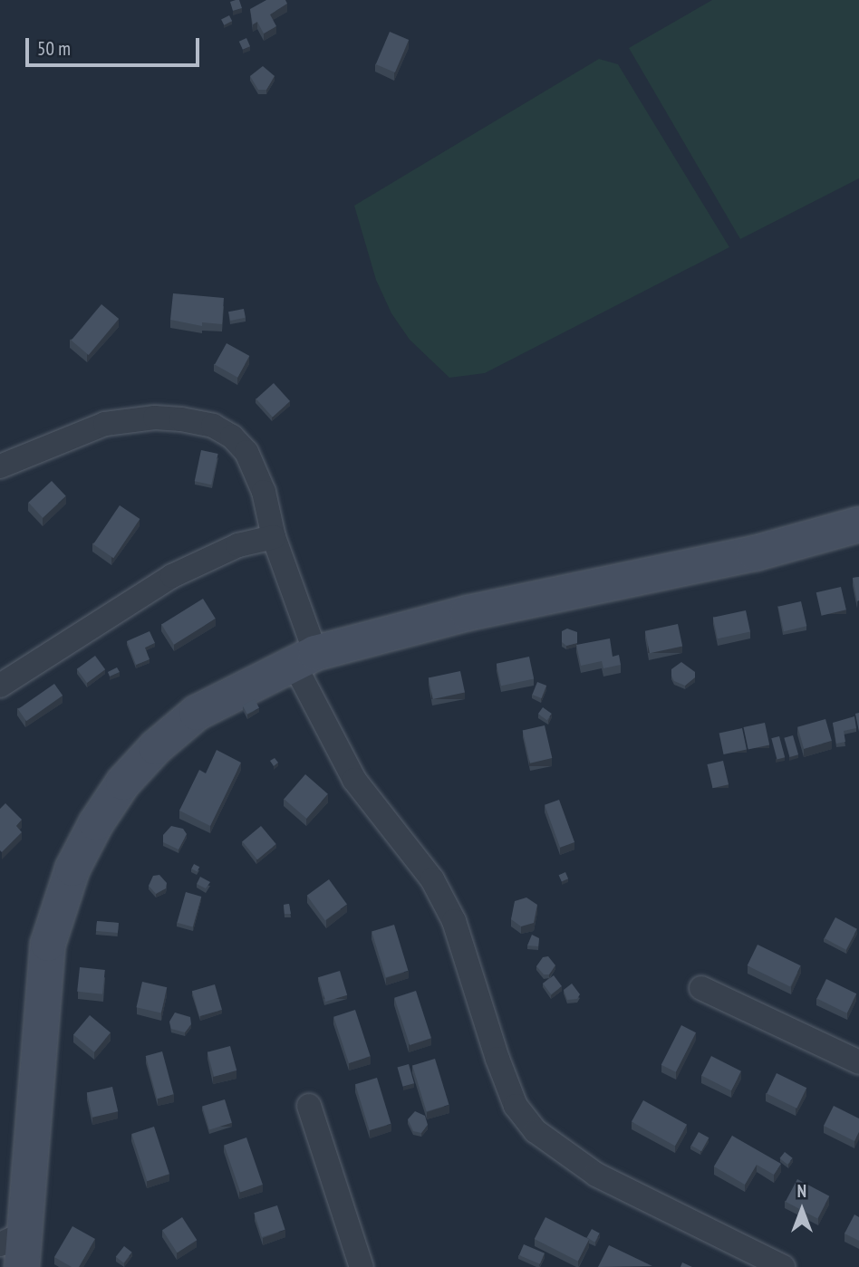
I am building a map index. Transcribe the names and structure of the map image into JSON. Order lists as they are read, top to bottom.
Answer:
{
  "scale_bar": "50 m",
  "north": "top"
}
